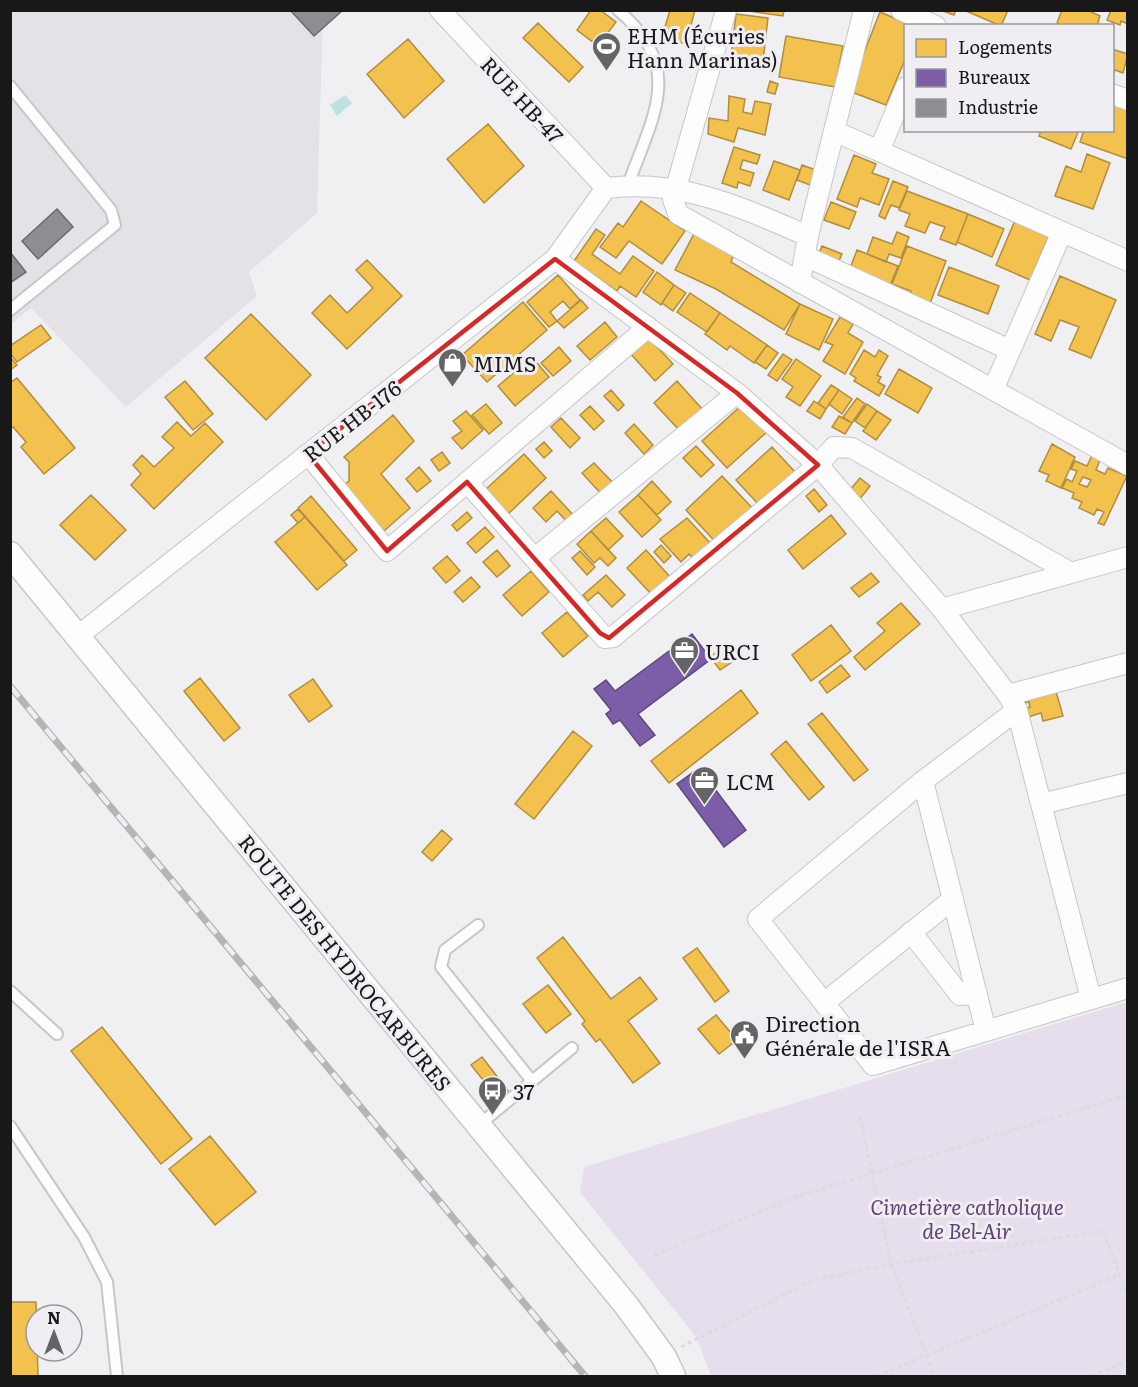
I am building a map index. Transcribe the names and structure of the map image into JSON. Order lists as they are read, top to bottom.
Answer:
{
  "streets": {
    "street": ["RUE HB-47", "RUE HB-176", "ROUTE DES HYDROCARBURES"]
  },
  "crossings": [
    ["RUE HB-47", "RUE HB-176"],
    ["RUE HB-176", "ROUTE DES HYDROCARBURES"]
  ],
  "parks": ["Cimetière catholique de Bel-Air"],
  "places": {
    "sports": ["EHM (Écuries Hann Marinas)"],
    "shop": ["MIMS"],
    "office": ["URCI", "LCM"],
    "public building": ["Direction Générale de l'ISRA"],
    "bus stop": ["37"]
  },
  "legend": ["Logements", "Bureaux", "Industrie"],
  "north": "top"
}
